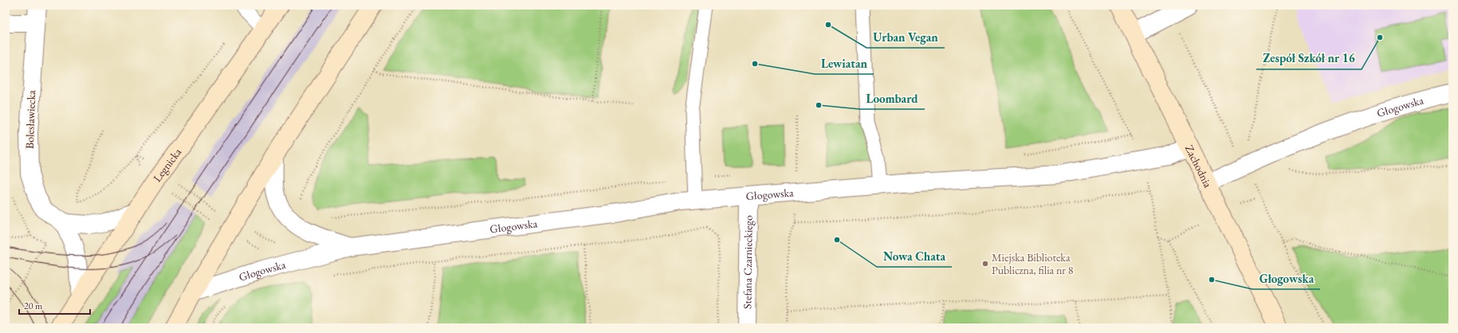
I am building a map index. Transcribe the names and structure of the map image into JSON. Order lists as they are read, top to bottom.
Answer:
{
  "streets": {
    "main road": ["Legnicka", "Zachodnia"],
    "street": ["Głogowska", "Bolesławiecka", "Stefana Czarnieckiego"]
  },
  "crossings": [
    ["Głogowska", "Zachodnia"],
    ["Głogowska", "Stefana Czarnieckiego"],
    ["Bolesławiecka", "Legnicka"]
  ],
  "places": [
    "Urban Vegan",
    "Zespół Szkół nr 16",
    "Lewiatan",
    "Loombard",
    "Nowa Chata",
    "Miejska Biblioteka Publiczna, filia nr 8",
    "Głogowska"
  ],
  "scale_bar": "20 m"
}
